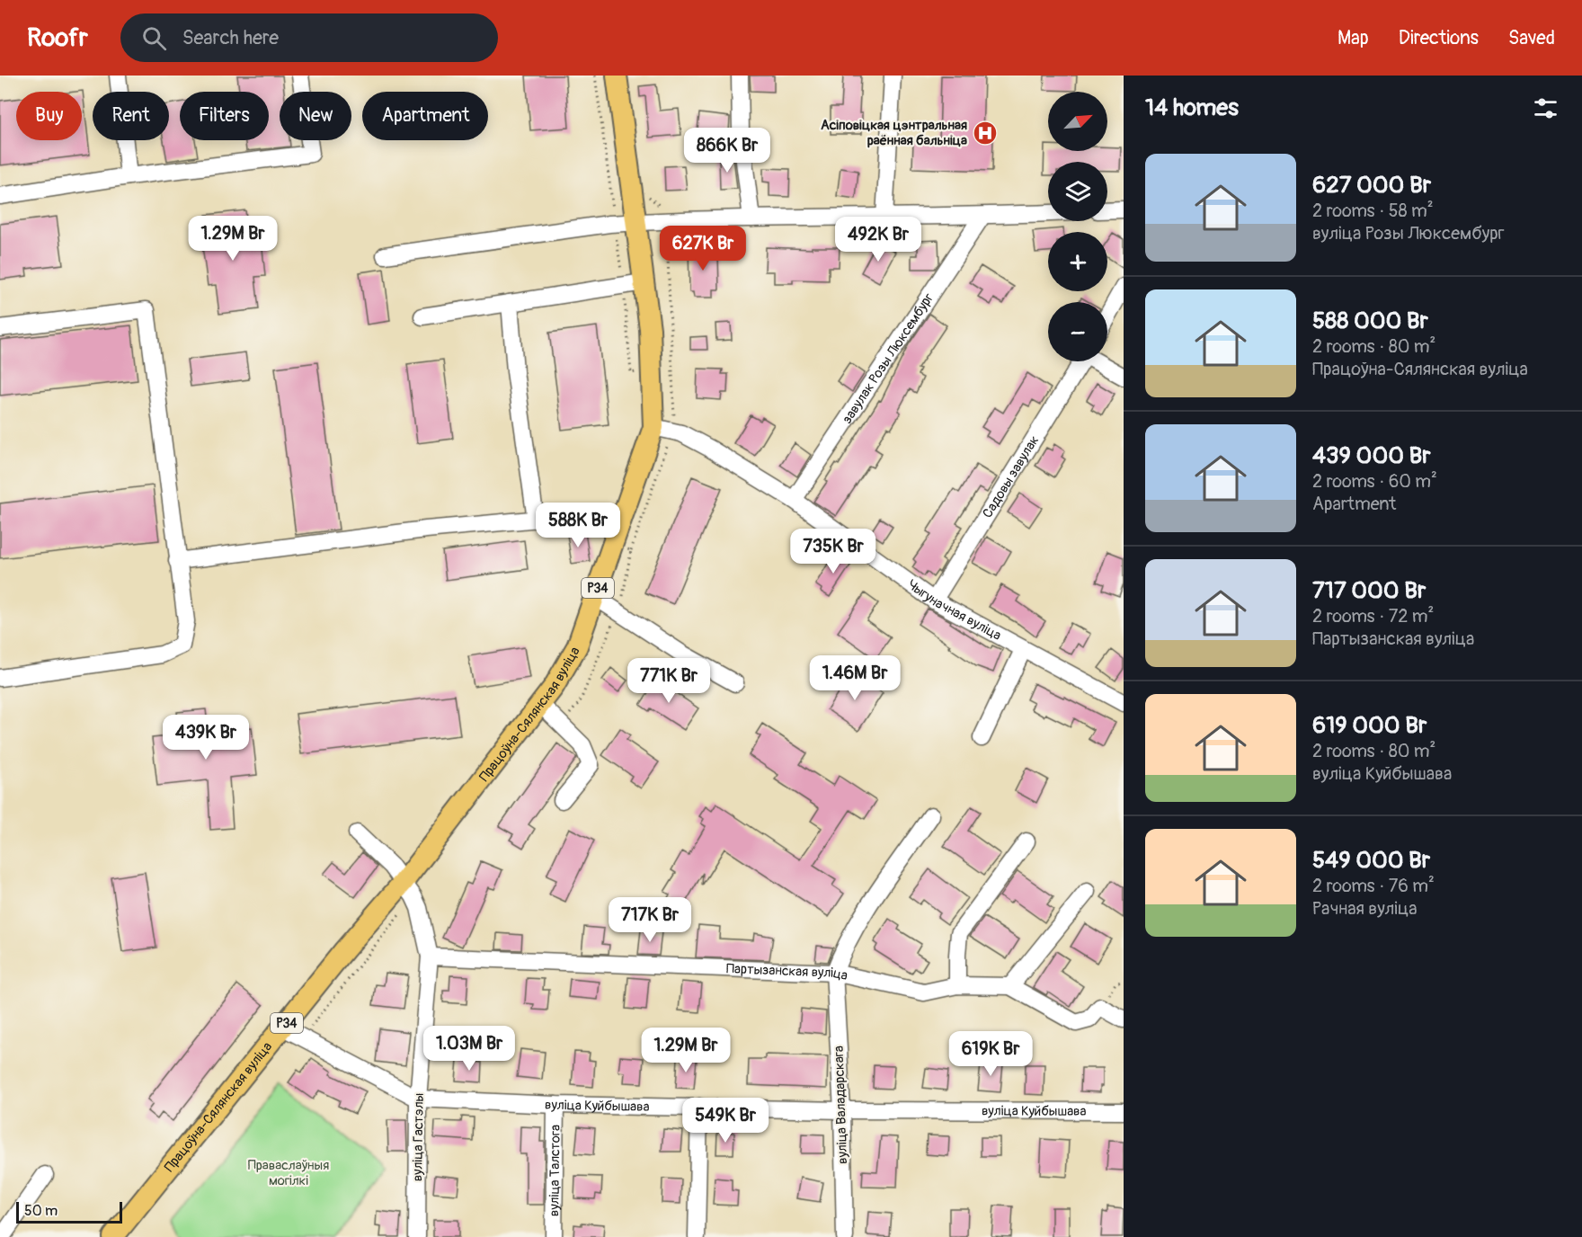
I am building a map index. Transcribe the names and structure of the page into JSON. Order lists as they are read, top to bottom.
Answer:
{
  "streets": {
    "main road": ["Р34", "Працоўна-Сялянская вуліца"],
    "street": [
      "завулак Розы Люксембург",
      "Садовы завулак",
      "Чыгуначная вуліца",
      "Партызанская вуліца",
      "вуліца Валадарскага",
      "вуліца Куйбышава",
      "вуліца Гастэлы",
      "вуліца Талстога"
    ]
  },
  "crossings": [
    ["завулак Розы Люксембург", "Чыгуначная вуліца"],
    ["Садовы завулак", "Чыгуначная вуліца"],
    ["Чыгуначная вуліца", "Працоўна-Сялянская вуліца"],
    ["Працоўна-Сялянская вуліца", "вуліца Куйбышава"],
    ["Працоўна-Сялянская вуліца", "вуліца Гастэлы"],
    ["Партызанская вуліца", "вуліца Валадарскага"],
    ["Партызанская вуліца", "вуліца Гастэлы"],
    ["вуліца Валадарскага", "вуліца Куйбышава"],
    ["вуліца Куйбышава", "вуліца Гастэлы"],
    ["вуліца Куйбышава", "вуліца Талстога"]
  ],
  "parks": ["Праваслаўныя могілкі"],
  "places": {
    "hospital": ["Асіповіцкая цэнтральная раённая бальніца"]
  },
  "scale_bar": "50 m",
  "north": "top right",
  "page": {
    "header": "Roofr",
    "search": "Search here",
    "nav": ["Map", "Directions", "Saved"],
    "heading": "14 homes",
    "map_buttons": ["+", "−"],
    "chip": [
      "Buy",
      "Rent",
      "Filters",
      "New",
      "Apartment"
    ],
    "price": [
      "866K Br",
      "1.29M Br",
      "492K Br",
      "627K Br",
      "588K Br",
      "735K Br",
      "1.46M Br",
      "771K Br",
      "439K Br",
      "717K Br",
      "1.03M Br",
      "1.29M Br",
      "619K Br",
      "549K Br"
    ],
    "list": [
      {
        "name": "627 000 Br",
        "note": "2 rooms · 58 m² · вуліца Розы Люксембург"
      },
      {
        "name": "588 000 Br",
        "note": "2 rooms · 80 m² · Працоўна-Сялянская вуліца"
      },
      {
        "name": "439 000 Br",
        "note": "2 rooms · 60 m² · Apartment"
      },
      {
        "name": "717 000 Br",
        "note": "2 rooms · 72 m² · Партызанская вуліца"
      },
      {
        "name": "619 000 Br",
        "note": "2 rooms · 80 m² · вуліца Куйбышава"
      },
      {
        "name": "549 000 Br",
        "note": "2 rooms · 76 m² · Рачная вуліца"
      }
    ],
    "scale": "50 m"
  }
}
